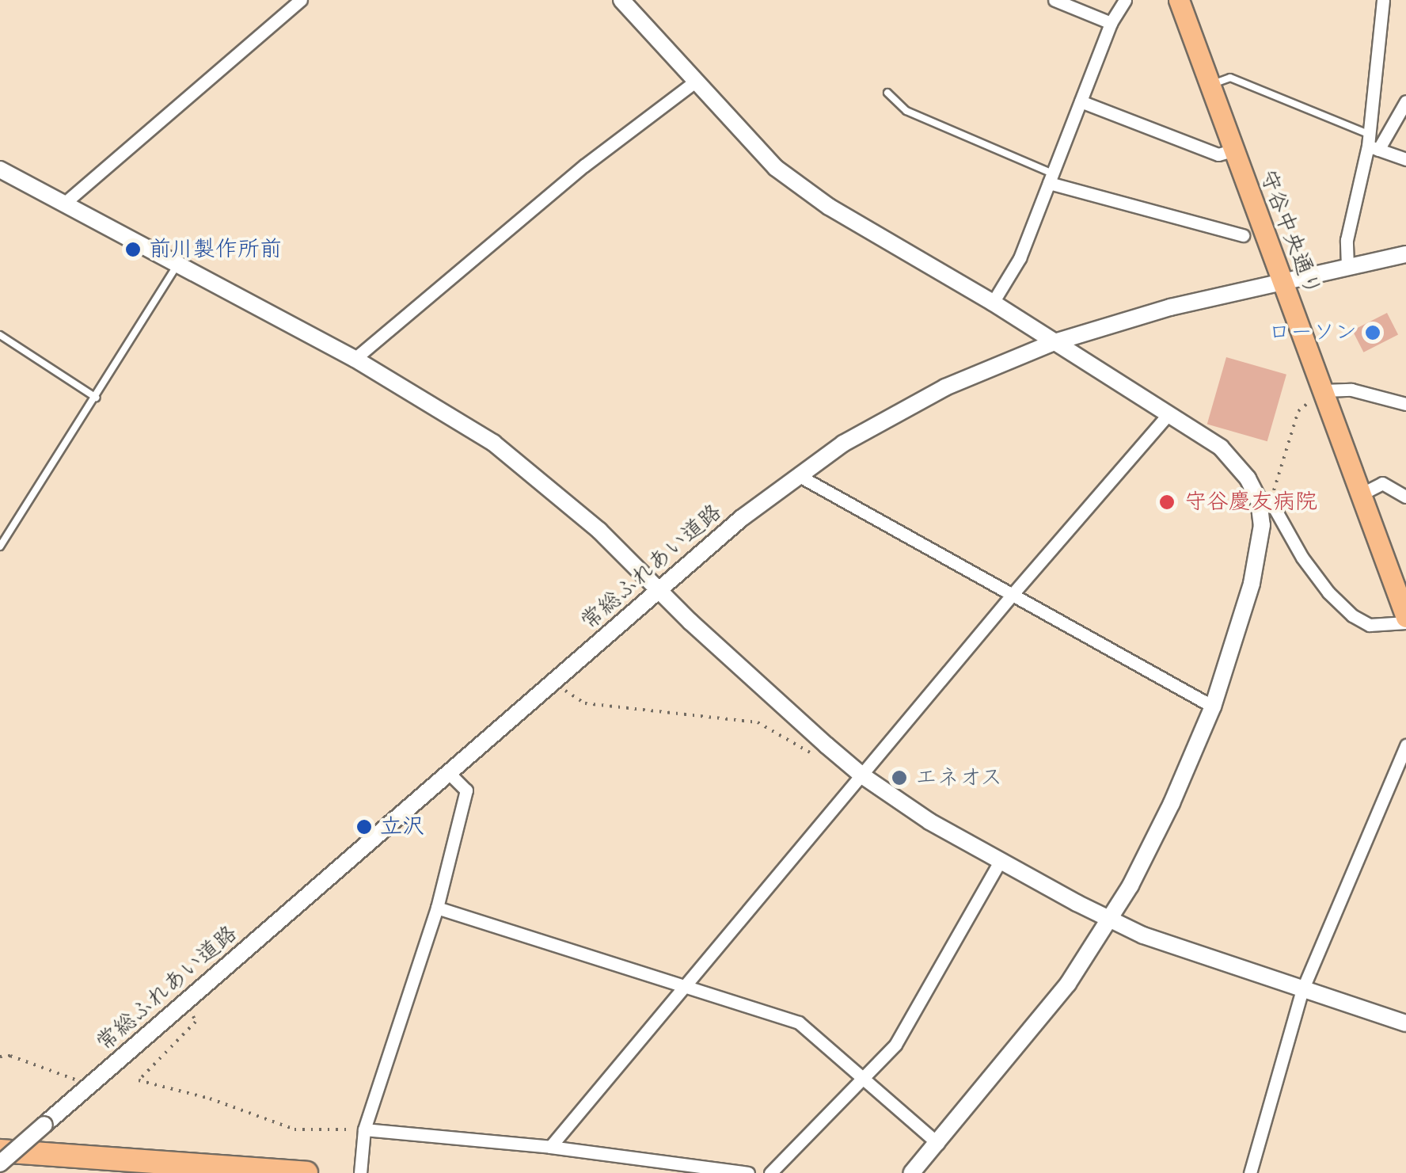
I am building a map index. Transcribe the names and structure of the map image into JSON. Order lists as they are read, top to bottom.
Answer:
{
  "streets": {
    "main road": ["守谷中央通り"],
    "street": ["常総ふれあい道路"]
  },
  "crossings": [
    ["守谷中央通り", "常総ふれあい道路"]
  ],
  "places": [
    "前川製作所前",
    "ローソン",
    "守谷慶友病院",
    "エネオス",
    "立沢"
  ]
}
